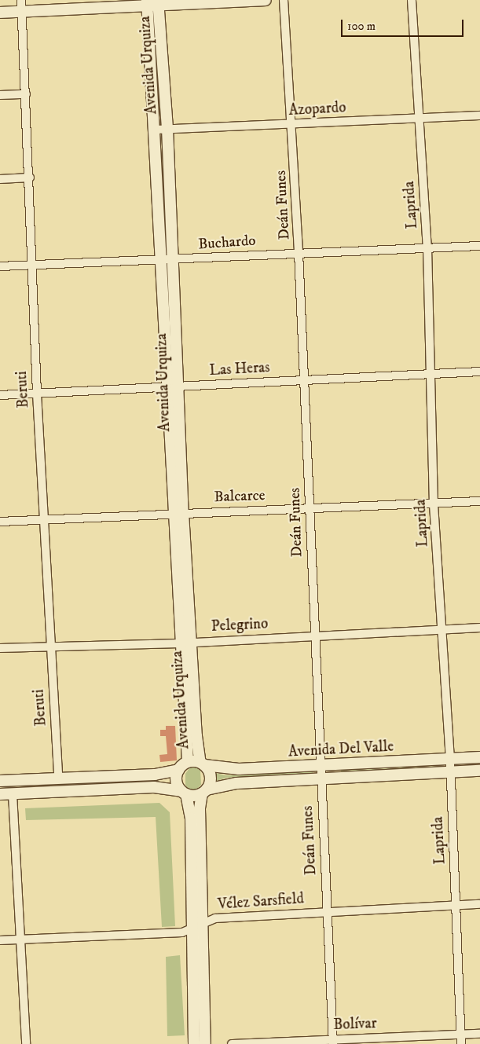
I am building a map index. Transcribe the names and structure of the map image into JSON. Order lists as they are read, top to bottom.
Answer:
{
  "streets": {
    "main road": ["Avenida Urquiza", "Avenida Del Valle"],
    "street": [
      "Azopardo",
      "Deán Funes",
      "Laprida",
      "Buchardo",
      "Las Heras",
      "Beruti",
      "Balcarce",
      "Pelegrino",
      "Vélez Sarsfield",
      "Bolívar"
    ]
  },
  "crossings": [
    ["Avenida Urquiza", "Azopardo"],
    ["Avenida Urquiza", "Buchardo"],
    ["Avenida Urquiza", "Las Heras"],
    ["Avenida Urquiza", "Balcarce"],
    ["Avenida Urquiza", "Pelegrino"],
    ["Avenida Urquiza", "Avenida Del Valle"],
    ["Azopardo", "Deán Funes"],
    ["Azopardo", "Laprida"],
    ["Deán Funes", "Buchardo"],
    ["Deán Funes", "Las Heras"],
    ["Deán Funes", "Balcarce"],
    ["Deán Funes", "Pelegrino"],
    ["Deán Funes", "Avenida Del Valle"],
    ["Deán Funes", "Vélez Sarsfield"],
    ["Deán Funes", "Bolívar"],
    ["Laprida", "Buchardo"],
    ["Laprida", "Las Heras"],
    ["Laprida", "Balcarce"],
    ["Laprida", "Pelegrino"],
    ["Laprida", "Avenida Del Valle"],
    ["Laprida", "Vélez Sarsfield"],
    ["Laprida", "Bolívar"],
    ["Buchardo", "Beruti"],
    ["Las Heras", "Beruti"],
    ["Beruti", "Balcarce"],
    ["Beruti", "Pelegrino"]
  ],
  "scale_bar": "100 m"
}
